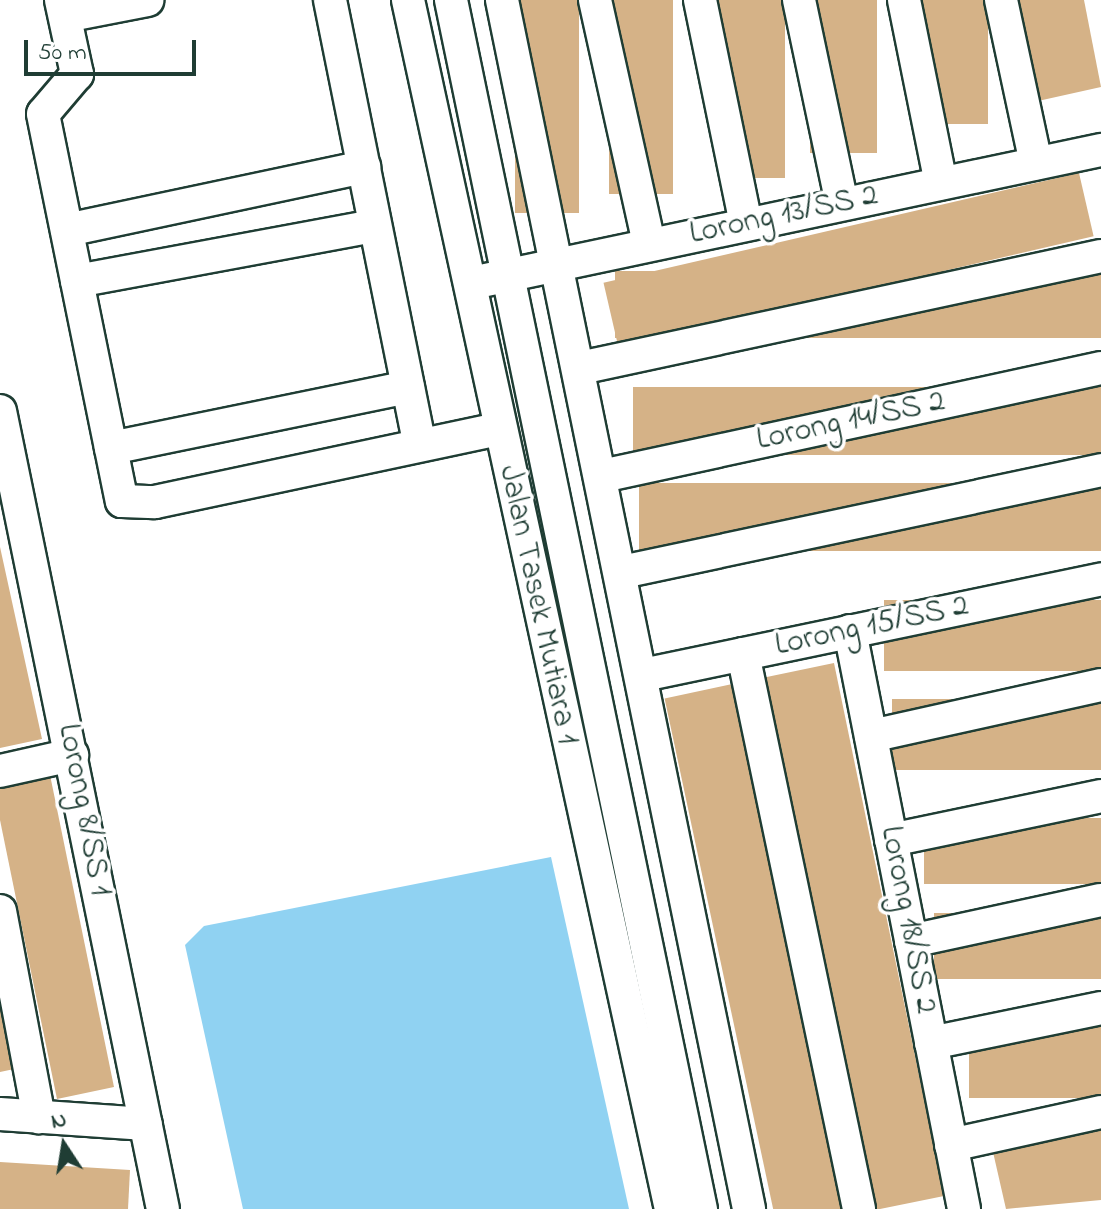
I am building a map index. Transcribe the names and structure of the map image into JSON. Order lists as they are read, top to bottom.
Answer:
{
  "streets": {
    "street": [
      "Lorong 13/SS 2",
      "Lorong 14/SS 2",
      "Jalan Tasek Mutiara 1",
      "Lorong 15/SS 2",
      "Lorong 8/SS 1",
      "Lorong 18/SS 2"
    ]
  },
  "crossings": [
    ["Lorong 13/SS 2", "Jalan Tasek Mutiara 1"],
    ["Lorong 15/SS 2", "Lorong 18/SS 2"]
  ],
  "scale_bar": "50 m",
  "north": "top"
}
